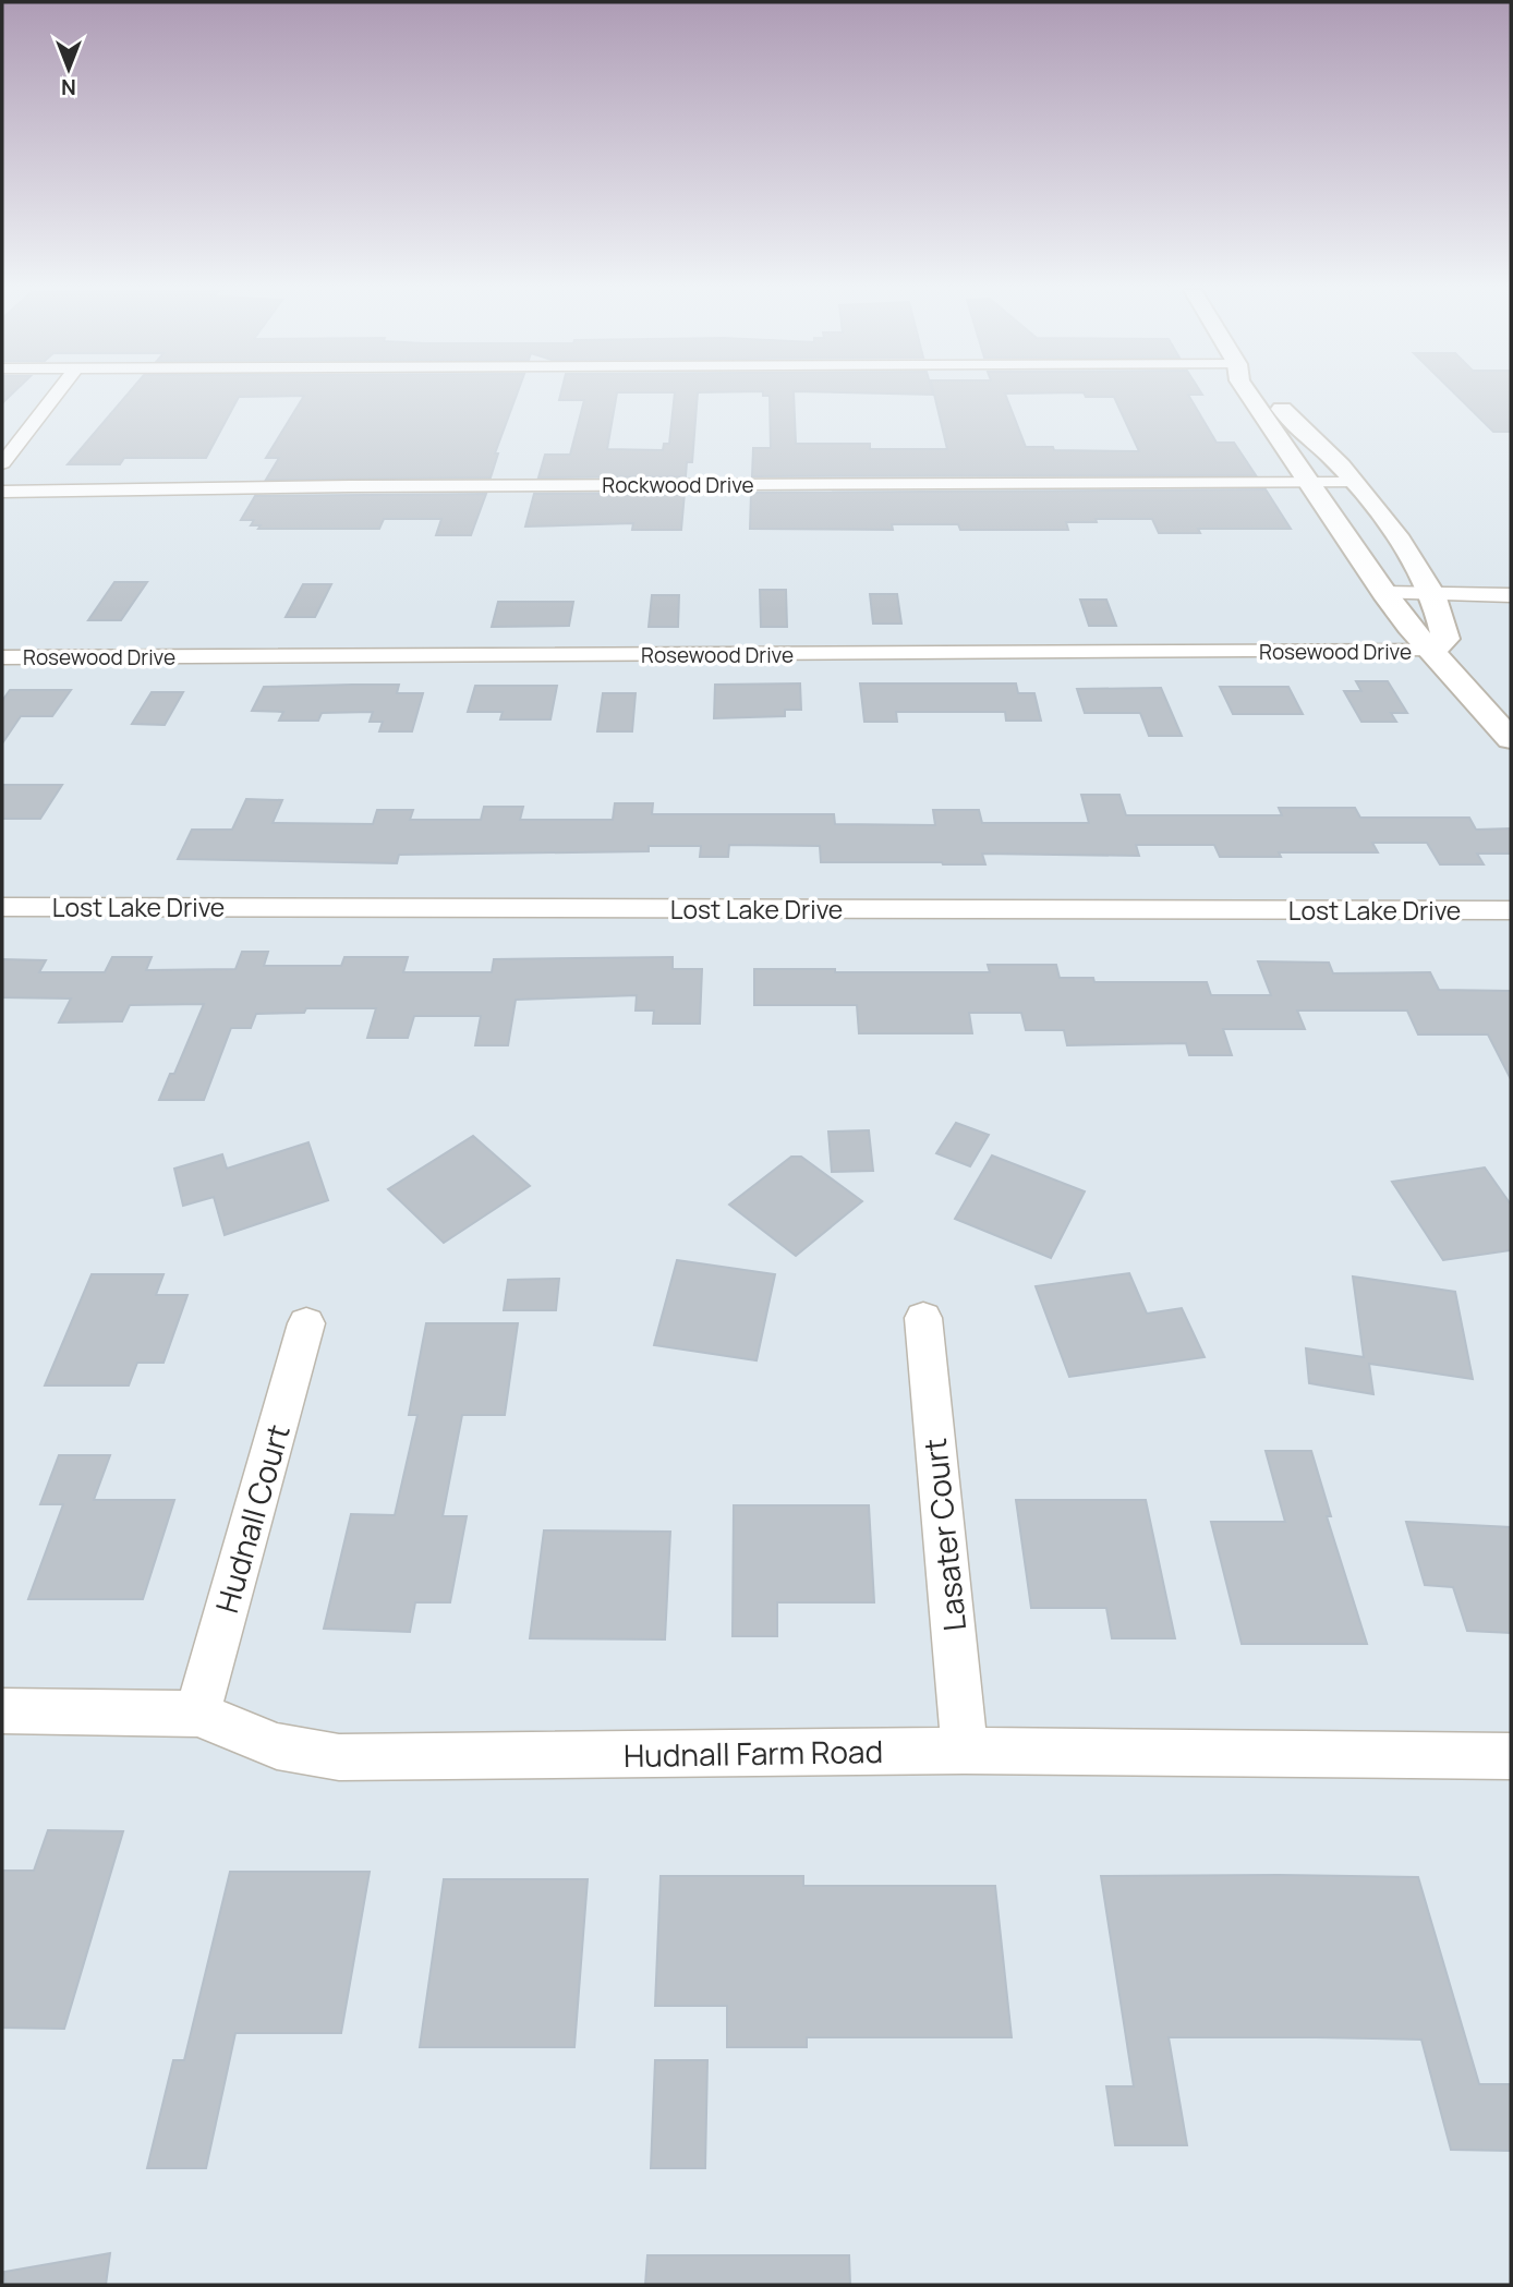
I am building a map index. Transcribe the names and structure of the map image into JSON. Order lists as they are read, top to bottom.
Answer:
{
  "streets": {
    "street": [
      "Rockwood Drive",
      "Rosewood Drive",
      "Lost Lake Drive",
      "Hudnall Court",
      "Lasater Court",
      "Hudnall Farm Road"
    ]
  },
  "crossings": [
    ["Hudnall Court", "Hudnall Farm Road"],
    ["Lasater Court", "Hudnall Farm Road"]
  ],
  "north": "bottom"
}
